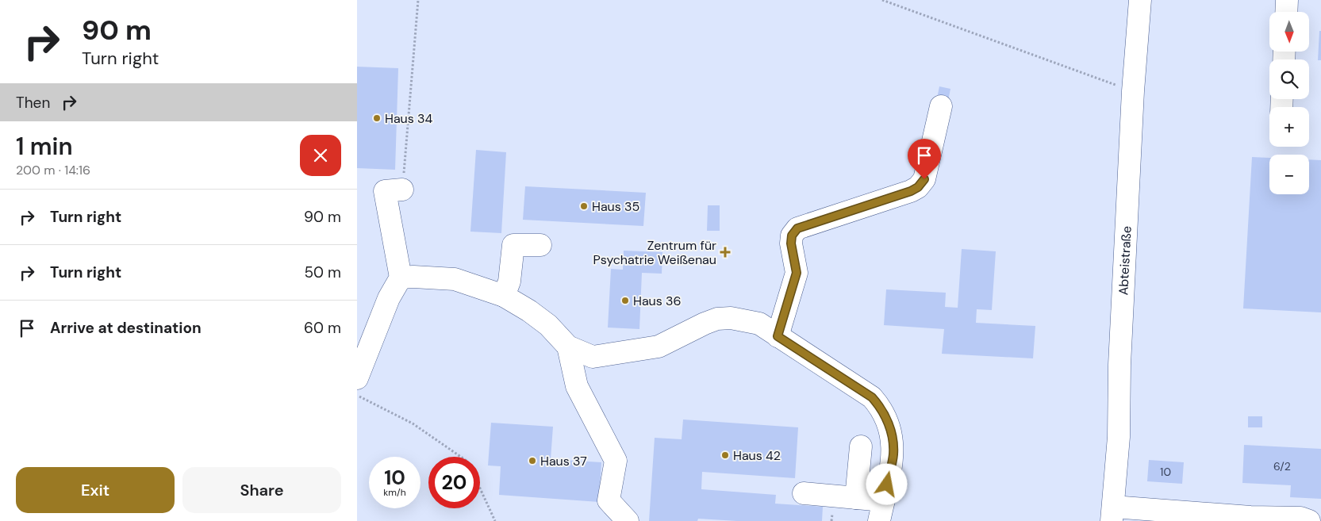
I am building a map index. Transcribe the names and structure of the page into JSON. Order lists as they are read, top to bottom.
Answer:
{
  "streets": {
    "street": ["Abteistraße"]
  },
  "places": {
    "other": [
      "Haus 34",
      "Haus 35",
      "Haus 36",
      "Haus 42",
      "Haus 37"
    ],
    "health": ["Zentrum für Psychatrie Weißenau"]
  },
  "house_numbers": ["6/2", "10"],
  "north": "bottom",
  "page": {
    "turn": ["90 m", "Turn right"],
    "map_buttons": ["+", "−"],
    "then": "Then",
    "heading": ["1 min", "200 m · 14:16"],
    "list": [
      {
        "name": "Turn right",
        "value": "90 m"
      },
      {
        "name": "Turn right",
        "value": "50 m"
      },
      {
        "name": "Arrive at destination",
        "value": "60 m"
      }
    ],
    "speed": "10 km/h",
    "limit": "20",
    "buttons": ["Exit", "Share"]
  }
}
